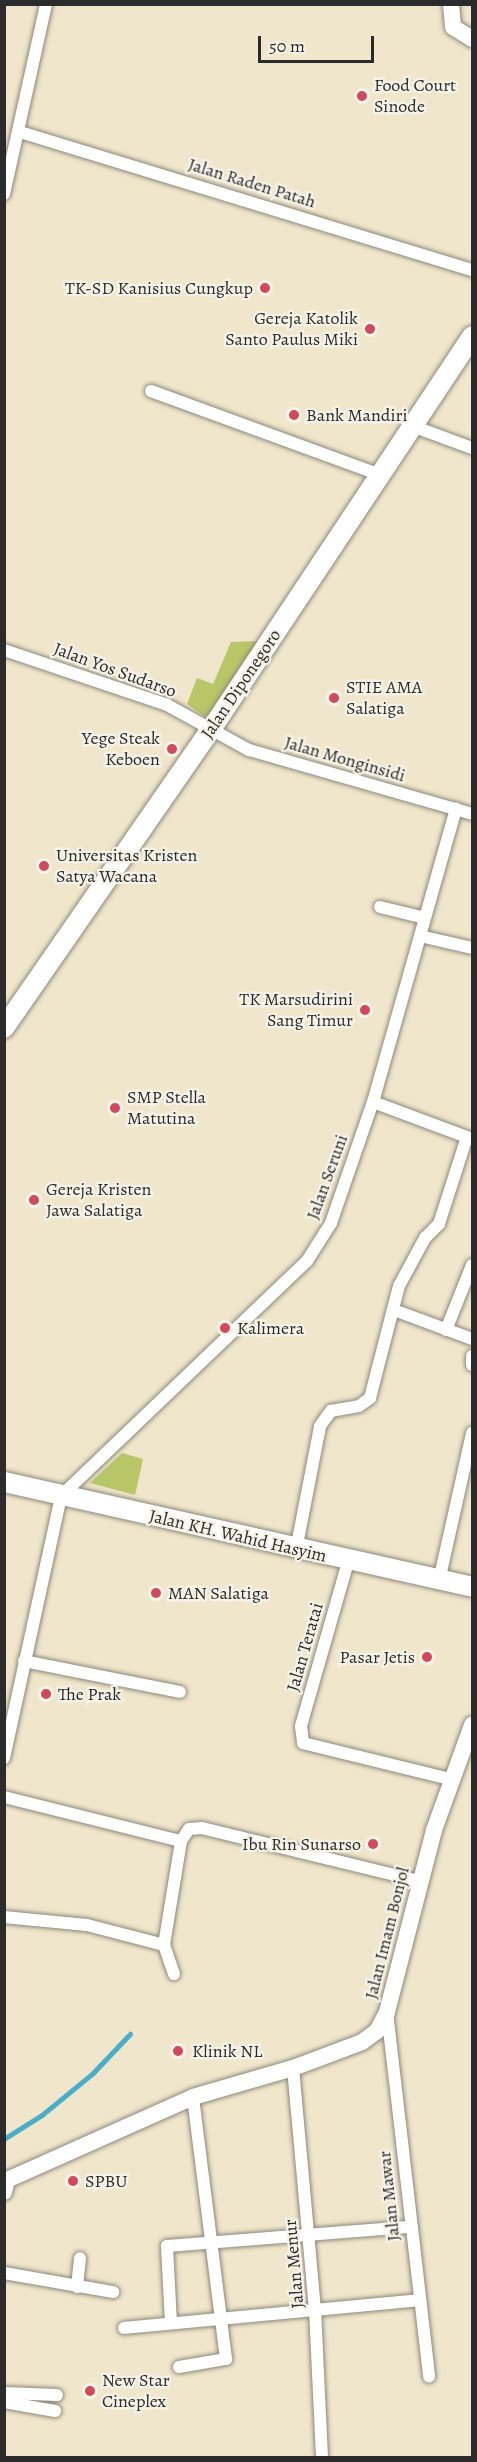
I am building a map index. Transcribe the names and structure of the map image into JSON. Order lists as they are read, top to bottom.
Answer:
{
  "streets": {
    "main road": ["Jalan Diponegoro", "Jalan KH. Wahid Hasyim", "Jalan Imam Bonjol"],
    "street": [
      "Jalan Raden Patah",
      "Jalan Yos Sudarso",
      "Jalan Monginsidi",
      "Jalan Seruni",
      "Jalan Teratai",
      "Jalan Mawar",
      "Jalan Menur"
    ]
  },
  "crossings": [
    ["Jalan Yos Sudarso", "Jalan Diponegoro"],
    ["Jalan Yos Sudarso", "Jalan Monginsidi"],
    ["Jalan Diponegoro", "Jalan Monginsidi"],
    ["Jalan Monginsidi", "Jalan Seruni"],
    ["Jalan Seruni", "Jalan KH. Wahid Hasyim"],
    ["Jalan KH. Wahid Hasyim", "Jalan Teratai"],
    ["Jalan Teratai", "Jalan Imam Bonjol"],
    ["Jalan Imam Bonjol", "Jalan Mawar"],
    ["Jalan Imam Bonjol", "Jalan Menur"]
  ],
  "places": [
    "Food Court Sinode",
    "TK-SD Kanisius Cungkup",
    "Gereja Katolik Santo Paulus Miki",
    "Bank Mandiri",
    "STIE AMA Salatiga",
    "Yege Steak Keboen",
    "Universitas Kristen Satya Wacana",
    "TK Marsudirini Sang Timur",
    "SMP Stella Matutina",
    "Gereja Kristen Jawa Salatiga",
    "Kalimera",
    "MAN Salatiga",
    "Pasar Jetis",
    "The Prak",
    "Ibu Rin Sunarso",
    "Klinik NL",
    "SPBU",
    "New Star Cineplex"
  ],
  "scale_bar": "50 m"
}
